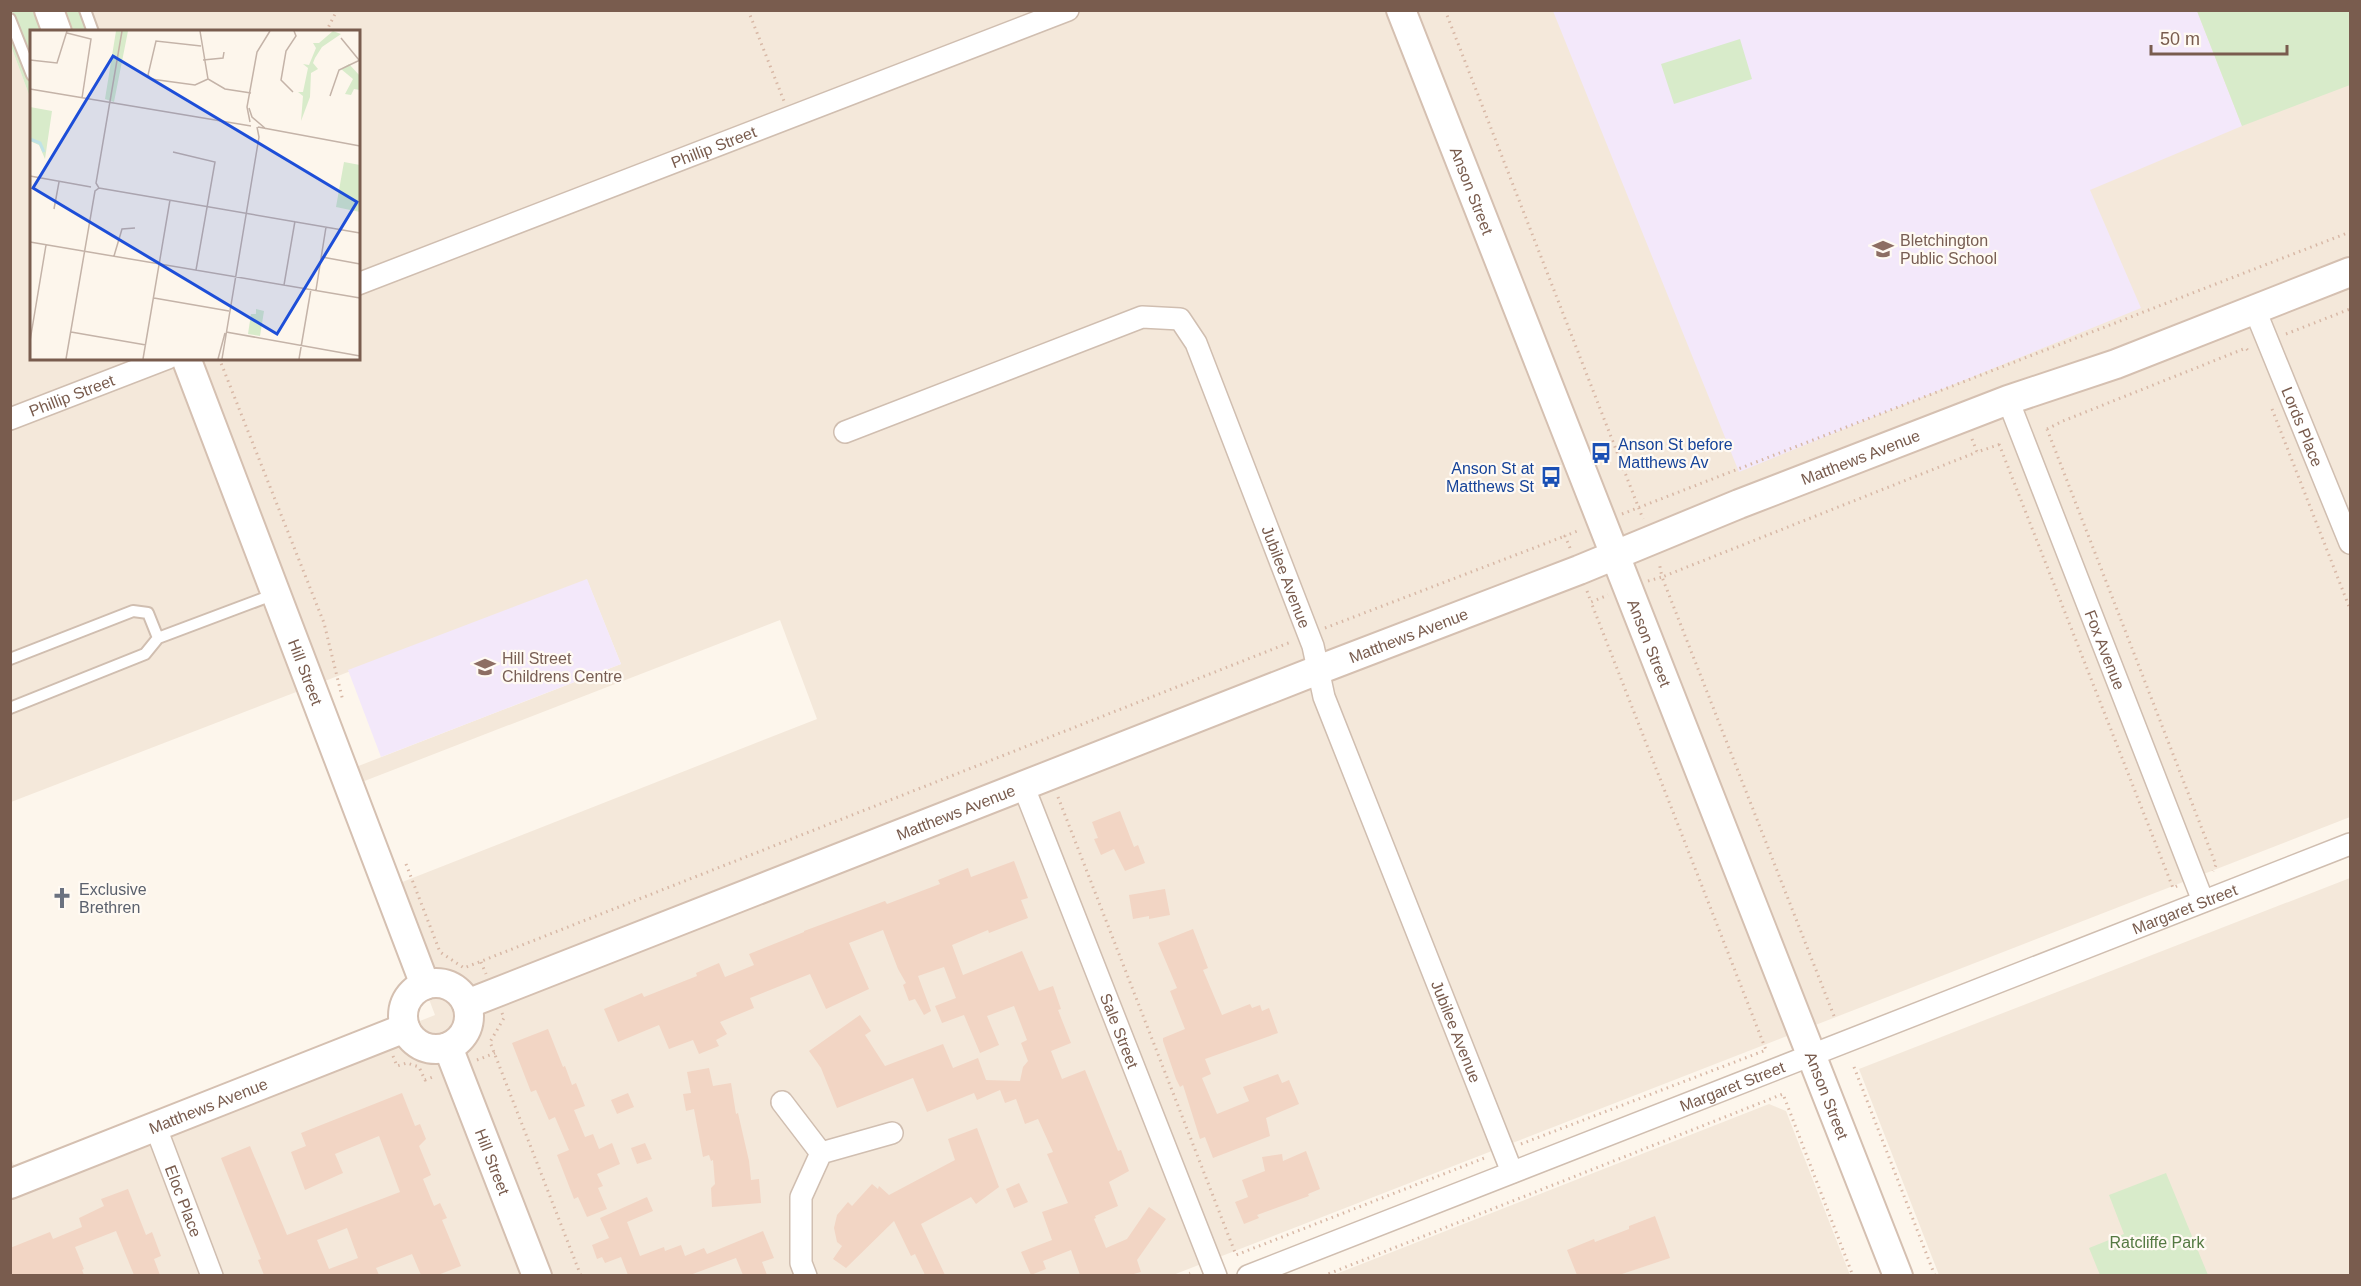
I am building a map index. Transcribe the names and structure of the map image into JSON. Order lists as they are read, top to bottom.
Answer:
{
  "streets": {
    "street": [
      "Phillip Street",
      "Anson Street",
      "Lords Place",
      "Matthews Avenue",
      "Jubilee Avenue",
      "Fox Avenue",
      "Hill Street",
      "Margaret Street",
      "Sale Street",
      "Eloc Place"
    ]
  },
  "crossings": [
    ["Anson Street", "Matthews Avenue"],
    ["Anson Street", "Margaret Street"],
    ["Lords Place", "Matthews Avenue"],
    ["Matthews Avenue", "Jubilee Avenue"],
    ["Matthews Avenue", "Fox Avenue"],
    ["Matthews Avenue", "Hill Street"],
    ["Matthews Avenue", "Sale Street"],
    ["Matthews Avenue", "Eloc Place"],
    ["Jubilee Avenue", "Margaret Street"],
    ["Fox Avenue", "Margaret Street"]
  ],
  "parks": ["Ratcliffe Park"],
  "places": {
    "school or university": ["Bletchington Public School", "Hill Street Childrens Centre"],
    "bus stop": ["Anson St before Matthews Av", "Anson St at Matthews St"],
    "church": ["Exclusive Brethren"]
  },
  "scale_bar": "50 m"
}
